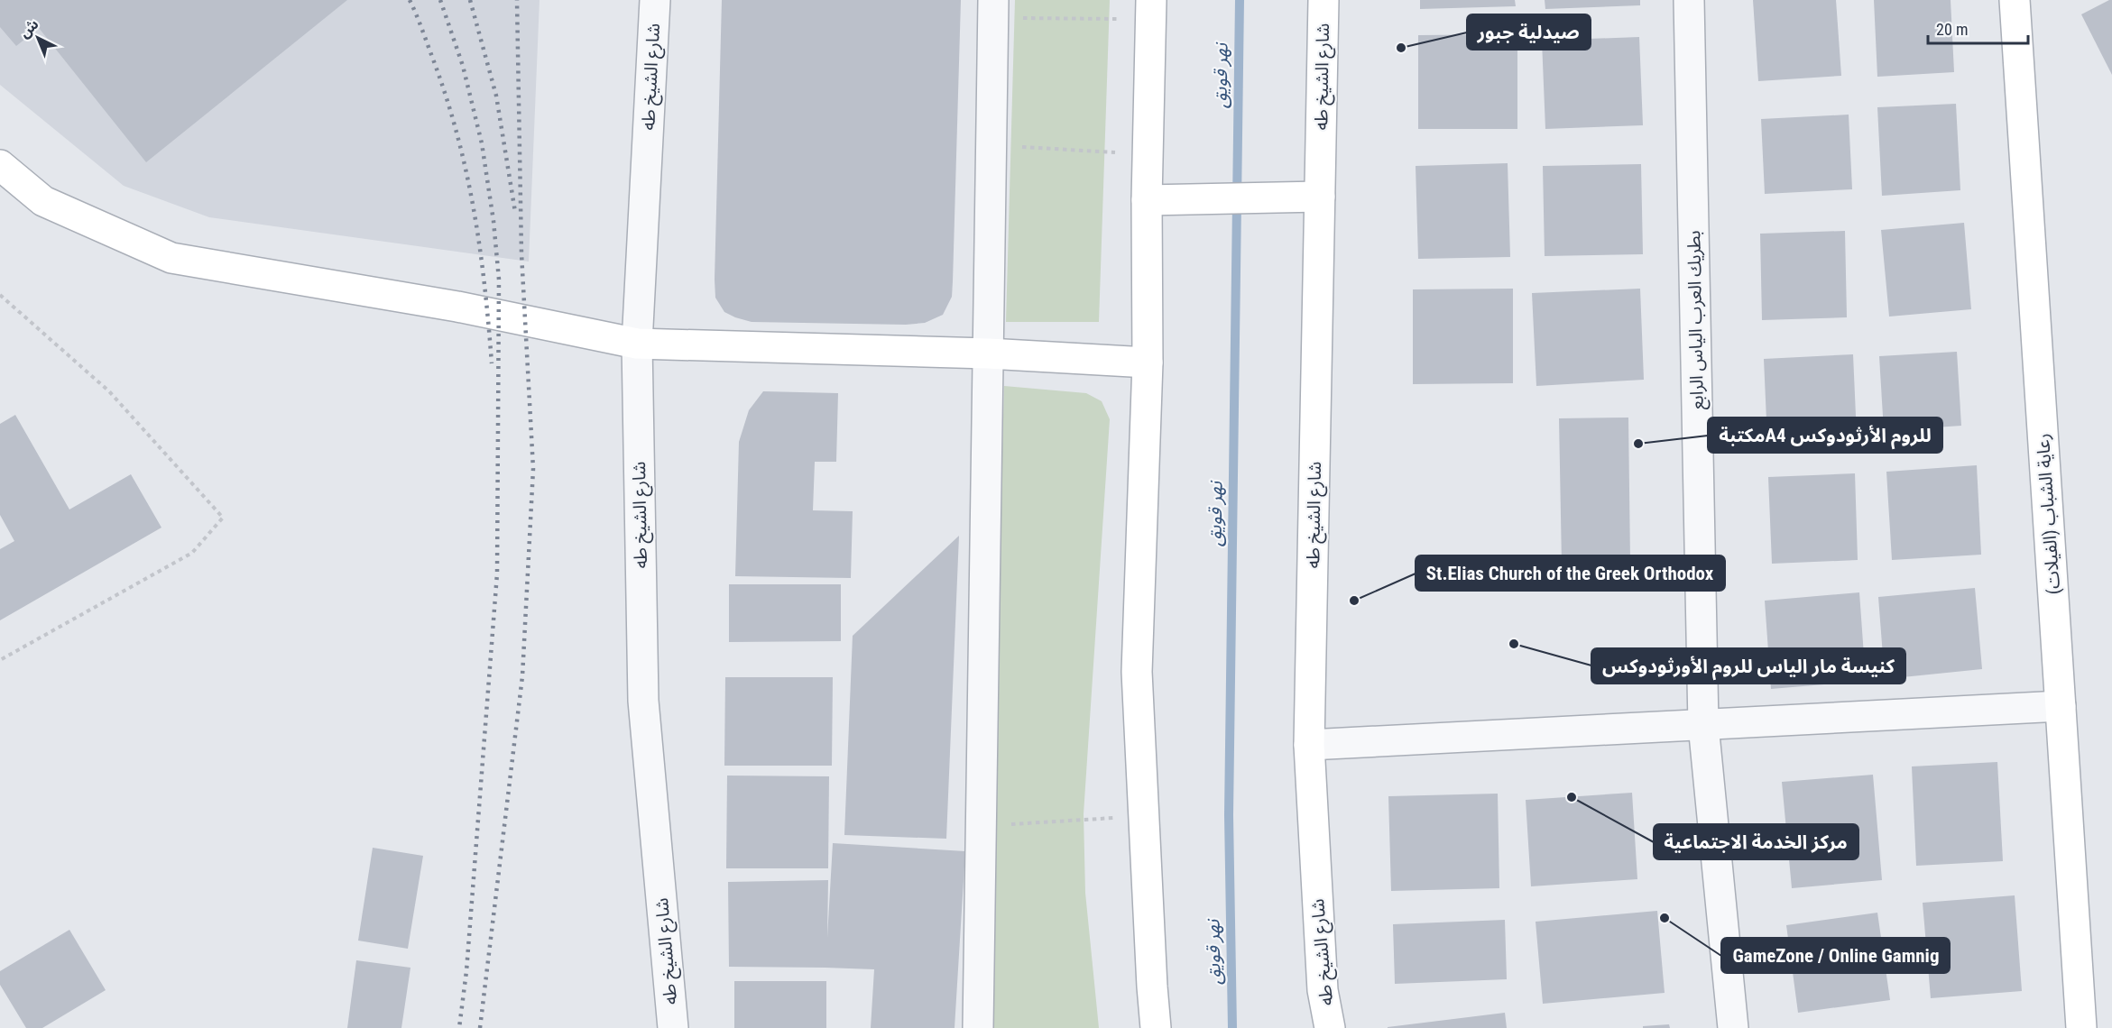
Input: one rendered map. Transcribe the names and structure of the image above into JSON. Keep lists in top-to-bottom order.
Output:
{
  "streets": {
    "main road": ["شارع الشيخ طه", "رعاية الشباب (الفيلات)"],
    "street": ["بطريك العرب الياس الرابع"]
  },
  "water": ["نهر قويق"],
  "places": [
    "صيدلية جبور",
    "مكتبةA4 للروم الأرثودوكس",
    "St.Elias Church of the Greek Orthodox",
    "كنيسة مار الياس للروم الأورثودوكس",
    "مركز الخدمة الاجتماعية",
    "GameZone / Online Gamnig"
  ],
  "scale_bar": "20 m",
  "north": "top left"
}
